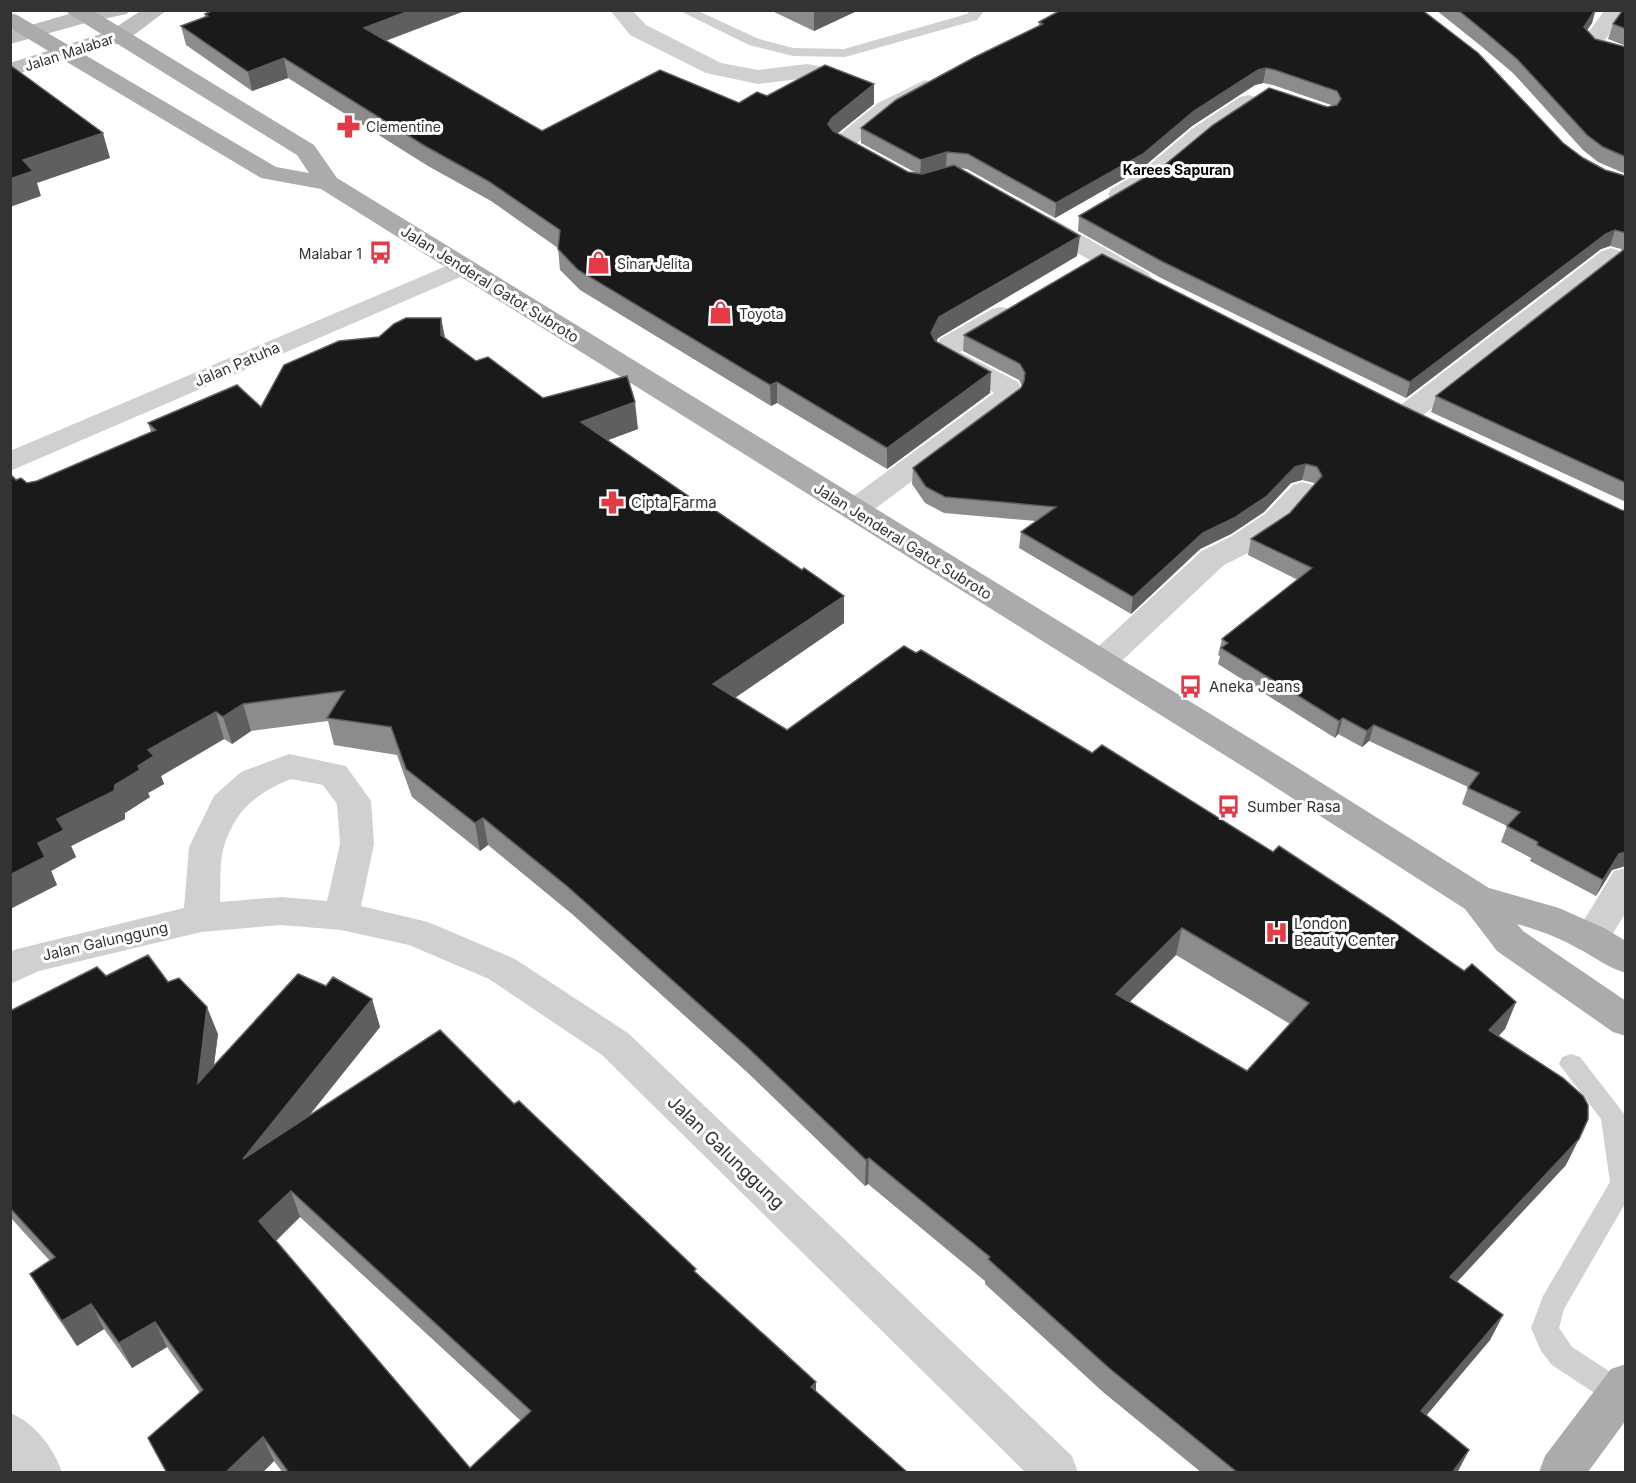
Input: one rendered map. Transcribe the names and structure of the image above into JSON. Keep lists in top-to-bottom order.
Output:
{
  "streets": {
    "main road": ["Jalan Jenderal Gatot Subroto"],
    "street": ["Jalan Malabar", "Jalan Patuha", "Jalan Galunggung"]
  },
  "crossings": [
    ["Jalan Malabar", "Jalan Jenderal Gatot Subroto"],
    ["Jalan Jenderal Gatot Subroto", "Jalan Patuha"]
  ],
  "districts": ["Karees Sapuran"],
  "places": {
    "pharmacy": ["Clementine", "Cipta Farma"],
    "bus stop": ["Malabar 1", "Aneka Jeans", "Sumber Rasa"],
    "shop": ["Sinar Jelita", "Toyota"],
    "hospital": ["London Beauty Center"]
  }
}
